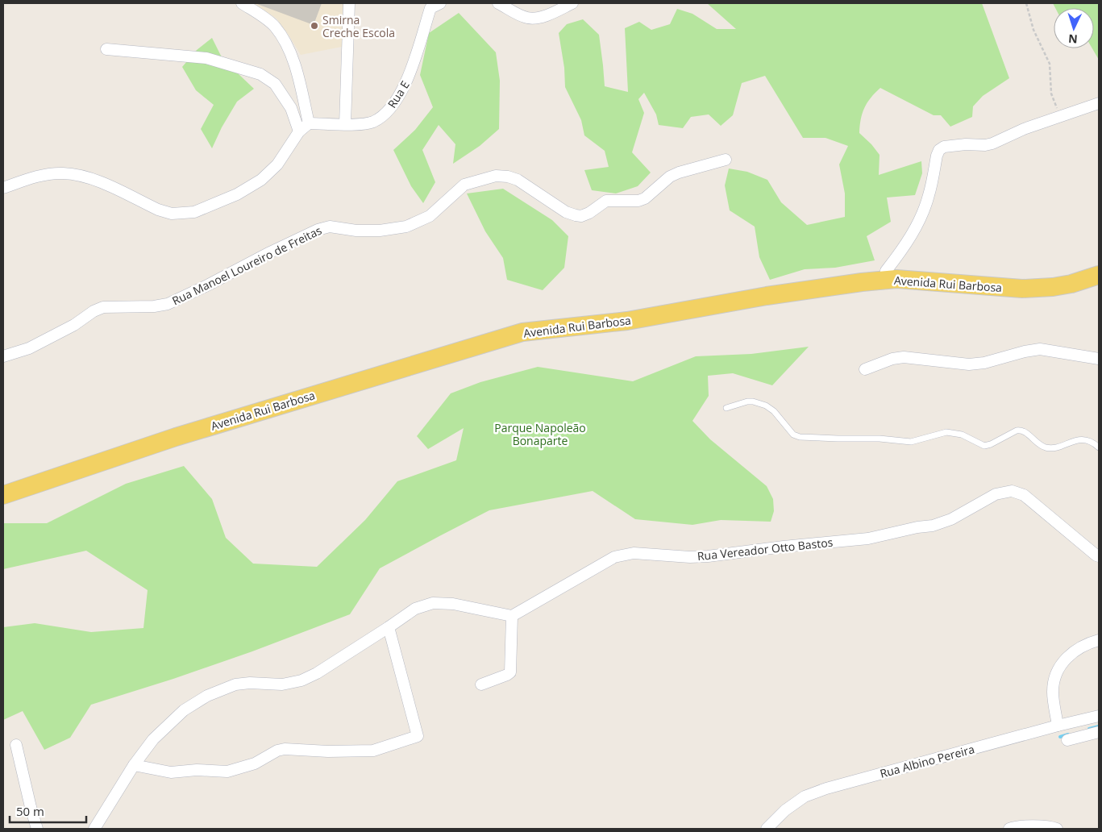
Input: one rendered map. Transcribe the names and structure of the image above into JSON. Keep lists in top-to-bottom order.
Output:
{
  "streets": {
    "main road": ["Avenida Rui Barbosa"],
    "street": [
      "Rua E",
      "Rua Manoel Loureiro de Freitas",
      "Rua Vereador Otto Bastos",
      "Rua Albino Pereira"
    ]
  },
  "parks": ["Parque Napoleão Bonaparte"],
  "places": ["Smirna Creche Escola"],
  "scale_bar": "50 m",
  "north": "bottom"
}
